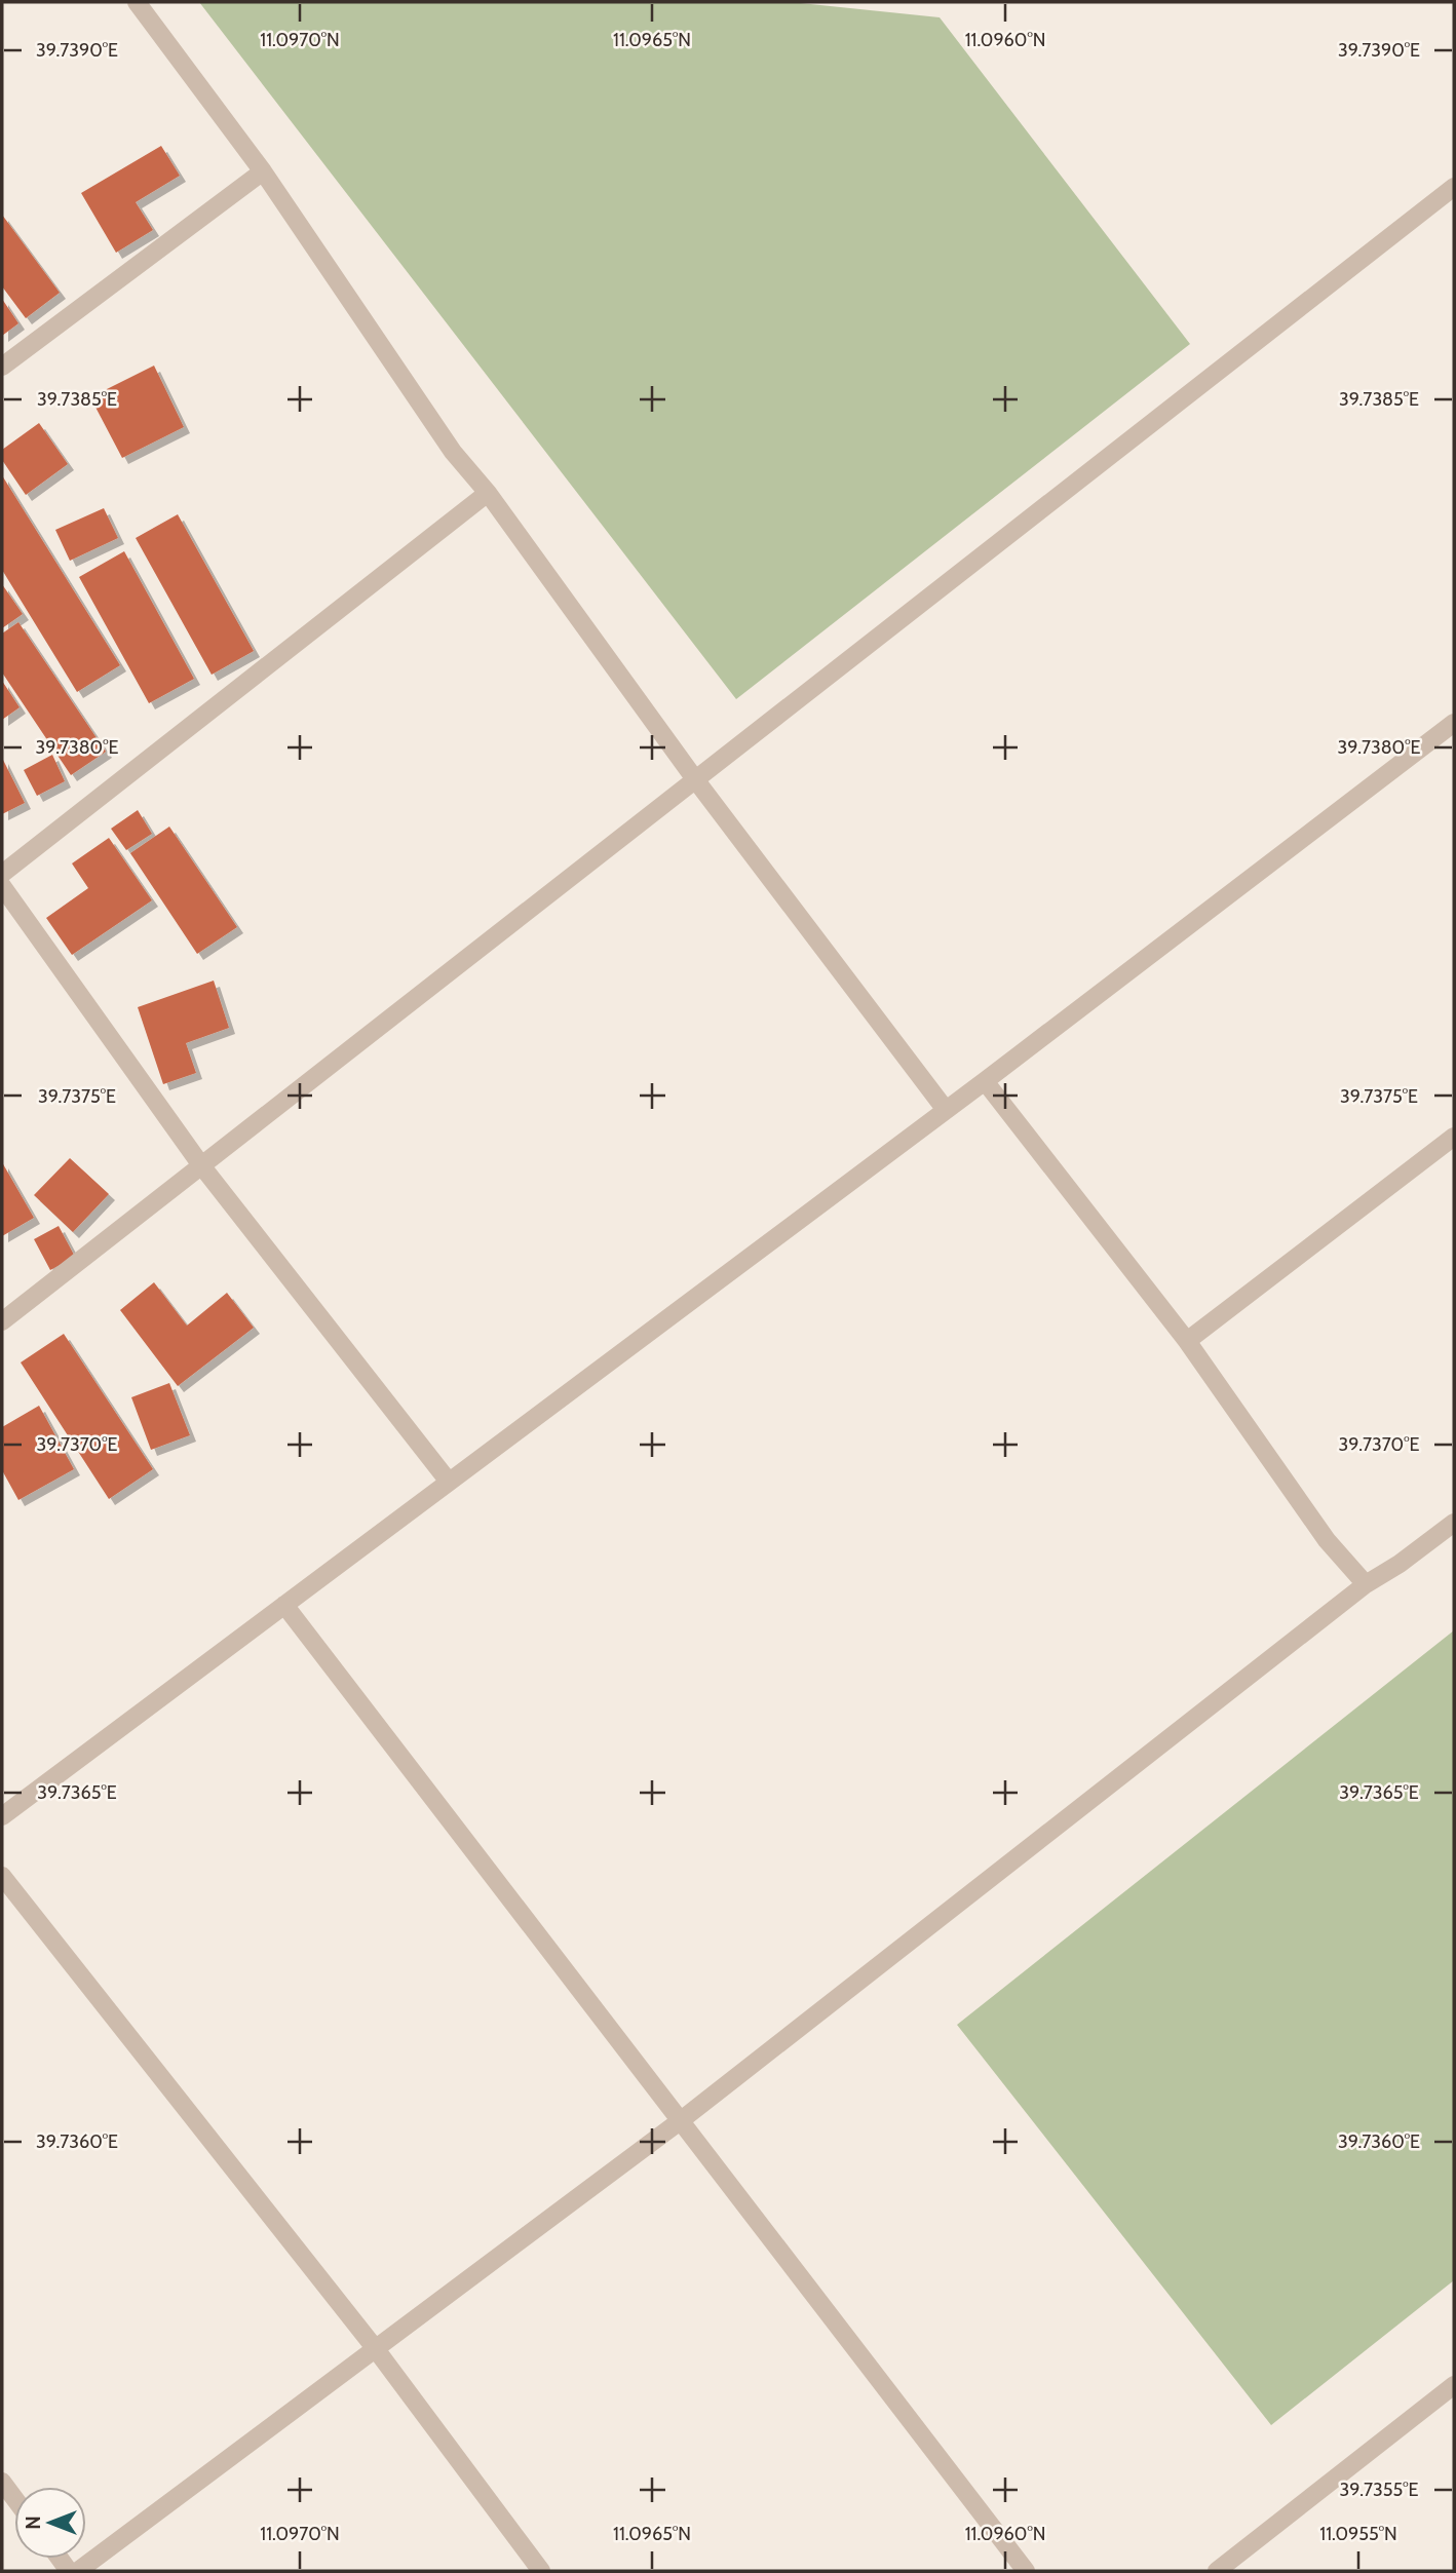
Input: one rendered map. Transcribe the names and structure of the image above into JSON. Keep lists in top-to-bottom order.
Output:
{
  "north": "left",
  "coordinates": [
    "11.0970°N",
    "11.0965°N",
    "11.0960°N",
    "39.7390°E",
    "39.7385°E",
    "39.7380°E",
    "39.7375°E",
    "39.7370°E",
    "39.7365°E",
    "39.7360°E",
    "39.7355°E",
    "11.0955°N"
  ]
}
